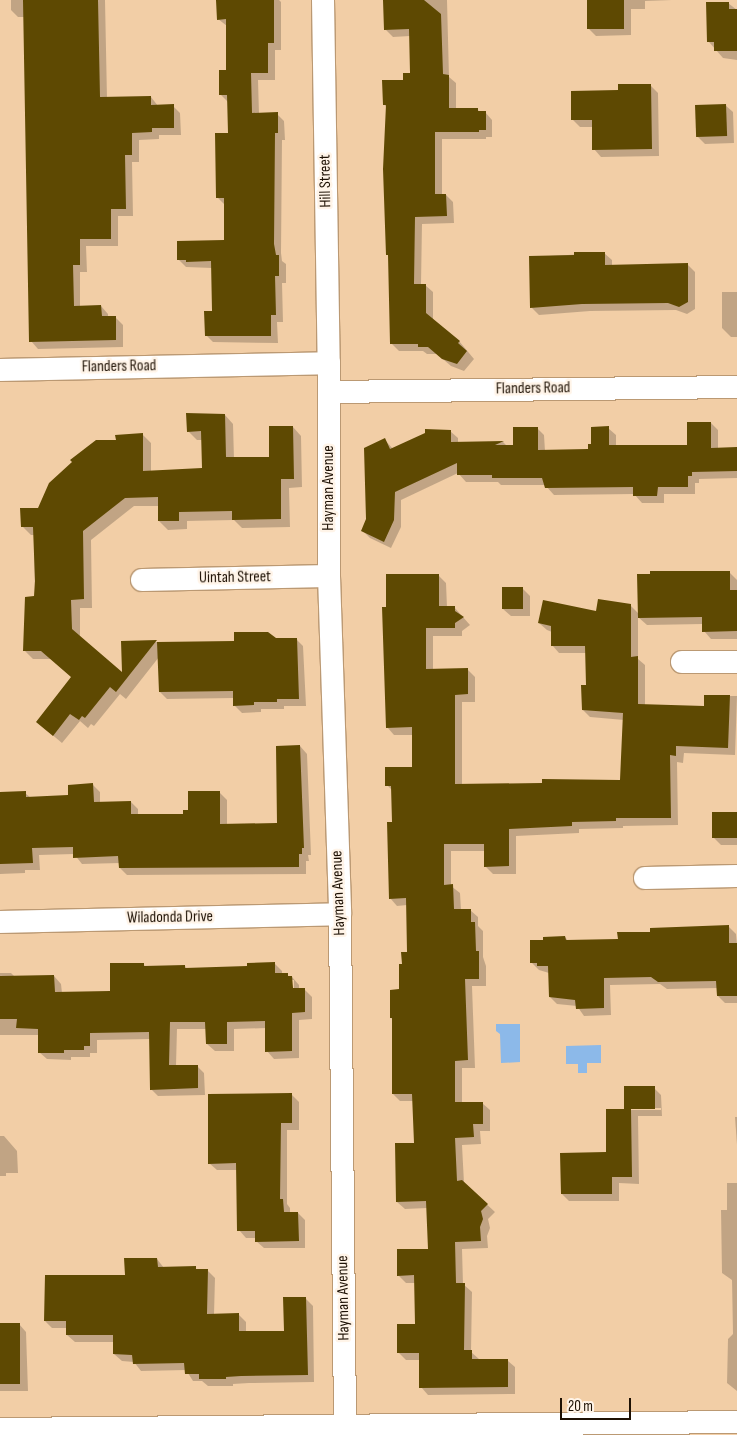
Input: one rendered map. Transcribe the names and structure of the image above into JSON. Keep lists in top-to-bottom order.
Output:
{
  "streets": {
    "street": [
      "Hill Street",
      "Flanders Road",
      "Hayman Avenue",
      "Uintah Street",
      "Wiladonda Drive"
    ]
  },
  "crossings": [
    ["Hill Street", "Flanders Road"],
    ["Hill Street", "Hayman Avenue"],
    ["Flanders Road", "Hayman Avenue"],
    ["Hayman Avenue", "Uintah Street"],
    ["Hayman Avenue", "Wiladonda Drive"]
  ],
  "scale_bar": "20 m"
}
